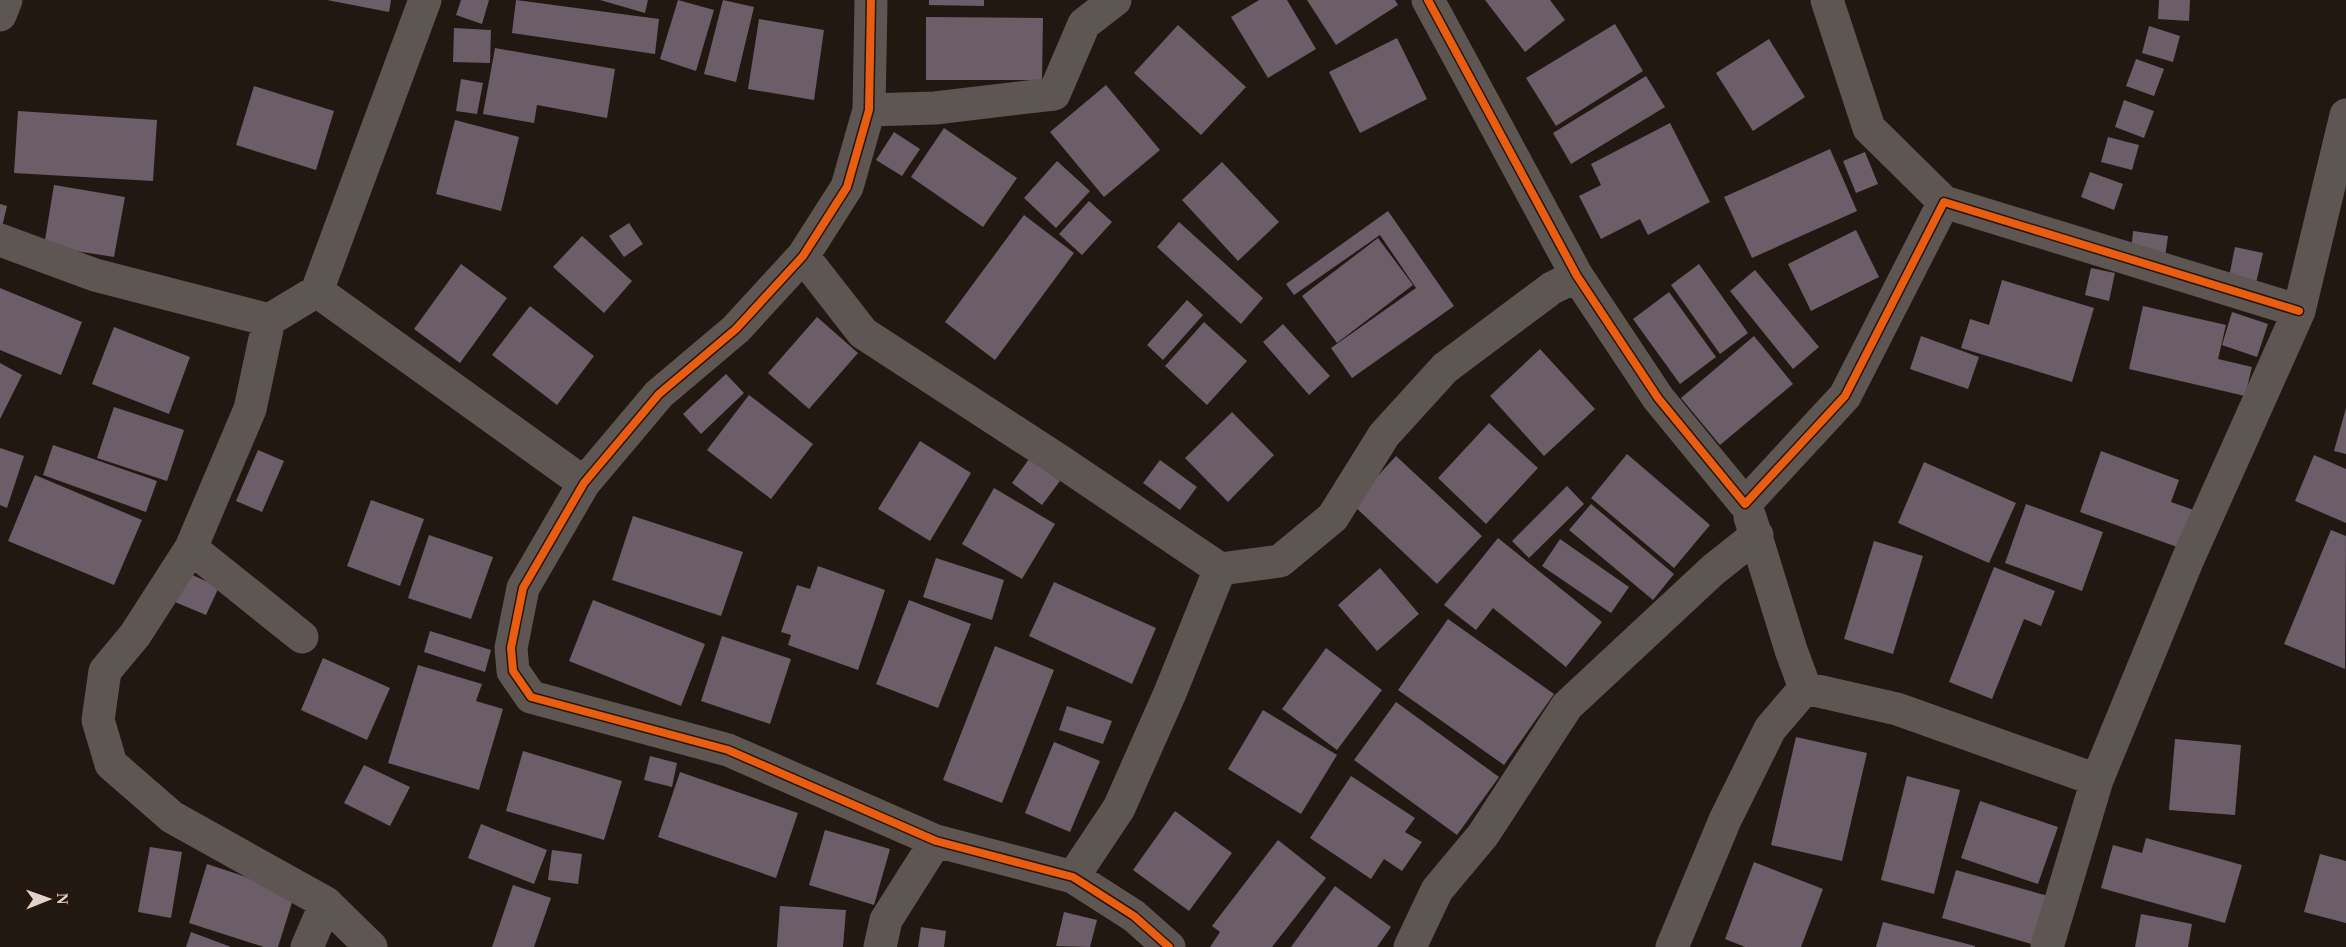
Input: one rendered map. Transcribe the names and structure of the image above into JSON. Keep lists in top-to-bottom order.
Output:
{
  "north": "right"
}
